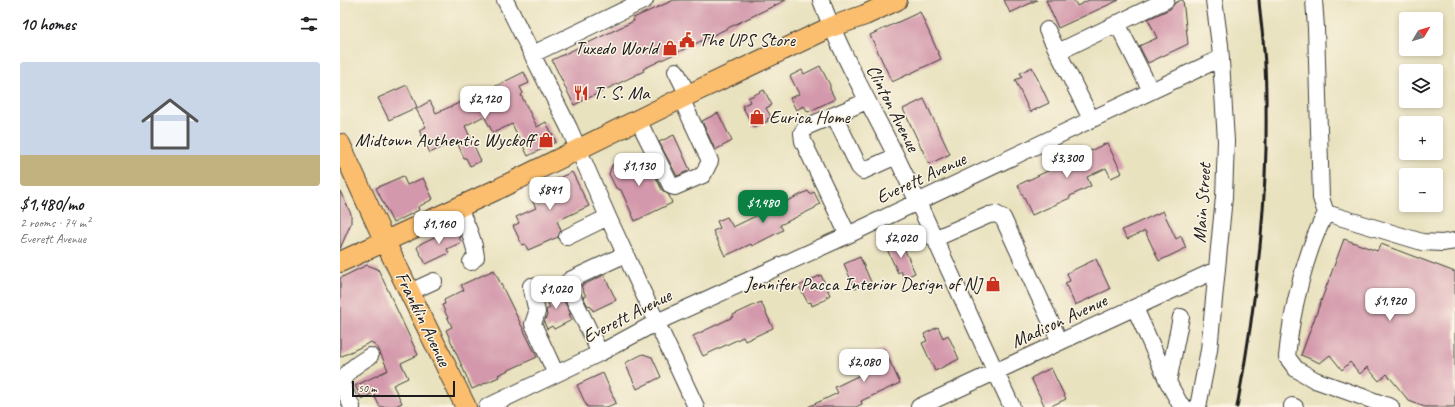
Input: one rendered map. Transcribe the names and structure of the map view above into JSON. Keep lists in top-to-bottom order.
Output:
{
  "streets": {
    "main road": ["Franklin Avenue"],
    "street": [
      "Clinton Avenue",
      "Everett Avenue",
      "Main Street",
      "Madison Avenue"
    ]
  },
  "crossings": [
    ["Clinton Avenue", "Everett Avenue"],
    ["Clinton Avenue", "Madison Avenue"],
    ["Everett Avenue", "Main Street"],
    ["Main Street", "Madison Avenue"]
  ],
  "places": {
    "public building": ["The UPS Store"],
    "shop": [
      "Tuxedo World",
      "Eurica Home",
      "Midtown Authentic Wyckoff",
      "Jennifer Pacca Interior Design of NJ"
    ],
    "restaurant": ["T. S. Ma"]
  },
  "scale_bar": "50 m",
  "north": "top right",
  "page": {
    "heading": "10 homes",
    "map_buttons": ["+", "−"],
    "list": [
      {
        "name": "$1,480/mo",
        "note": "2 rooms · 74 m² · Everett Avenue"
      }
    ],
    "price": [
      "$2,120",
      "$3,300",
      "$1,130",
      "$841",
      "$1,480",
      "$1,160",
      "$2,020",
      "$1,020",
      "$1,920",
      "$2,080"
    ],
    "scale": "50 m"
  }
}
